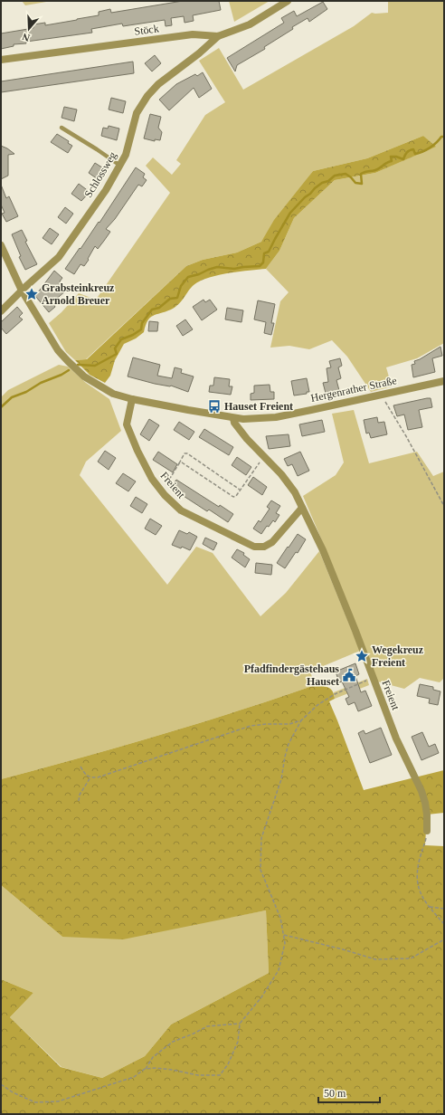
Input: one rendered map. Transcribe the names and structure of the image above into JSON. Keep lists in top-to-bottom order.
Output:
{
  "streets": {
    "street": [
      "Stöck",
      "Schlossweg",
      "Hergenrather Straße",
      "Freient"
    ]
  },
  "crossings": [
    ["Stöck", "Schlossweg"],
    ["Schlossweg", "Hergenrather Straße"],
    ["Hergenrather Straße", "Freient"]
  ],
  "places": {
    "place": ["Grabsteinkreuz Arnold Breuer", "Wegekreuz Freient"],
    "bus stop": ["Hauset Freient"],
    "public building": ["Pfadfindergästehaus Hauset"]
  },
  "scale_bar": "50 m",
  "north": "bottom"
}
